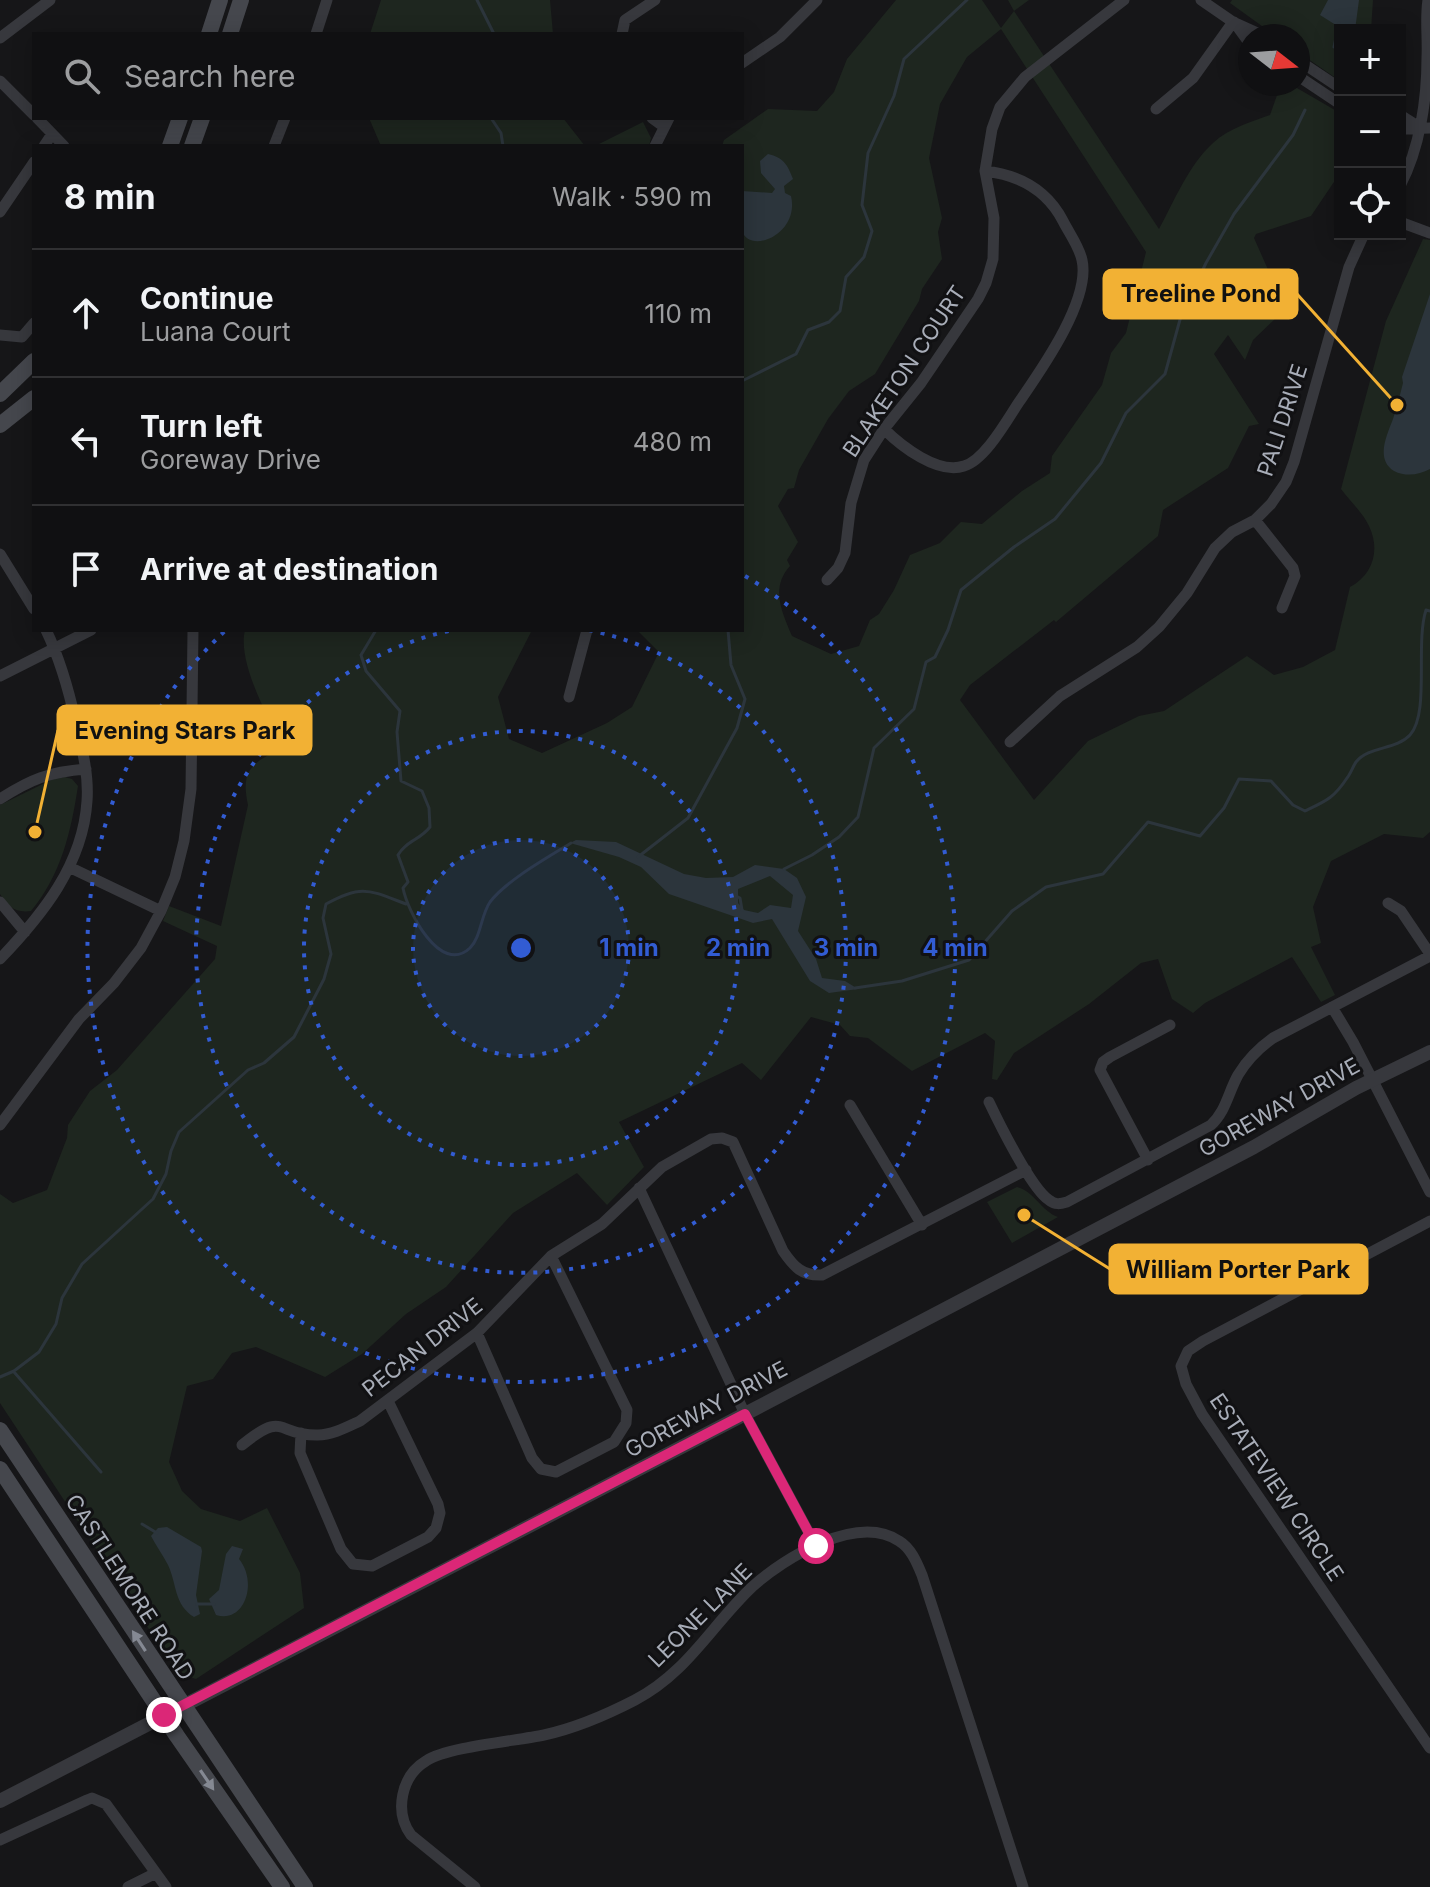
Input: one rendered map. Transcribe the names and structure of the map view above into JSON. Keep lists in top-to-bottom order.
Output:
{
  "streets": {
    "main road": ["CASTLEMORE ROAD"],
    "street": [
      "BLAKETON COURT",
      "PALI DRIVE",
      "GOREWAY DRIVE",
      "PECAN DRIVE",
      "ESTATEVIEW CIRCLE",
      "LEONE LANE"
    ]
  },
  "crossings": [
    ["GOREWAY DRIVE", "CASTLEMORE ROAD"]
  ],
  "places": ["Treeline Pond", "Evening Stars Park", "William Porter Park"],
  "north": "right",
  "page": {
    "map_buttons": ["+", "−"],
    "search": "Search here",
    "heading": ["8 min", "Walk · 590 m"],
    "list": [
      ["Continue", "Luana Court", "110 m"],
      ["Turn left", "Goreway Drive", "480 m"],
      "Arrive at destination"
    ]
  },
  "rings": [
    "1 min",
    "2 min",
    "3 min",
    "4 min"
  ]
}
